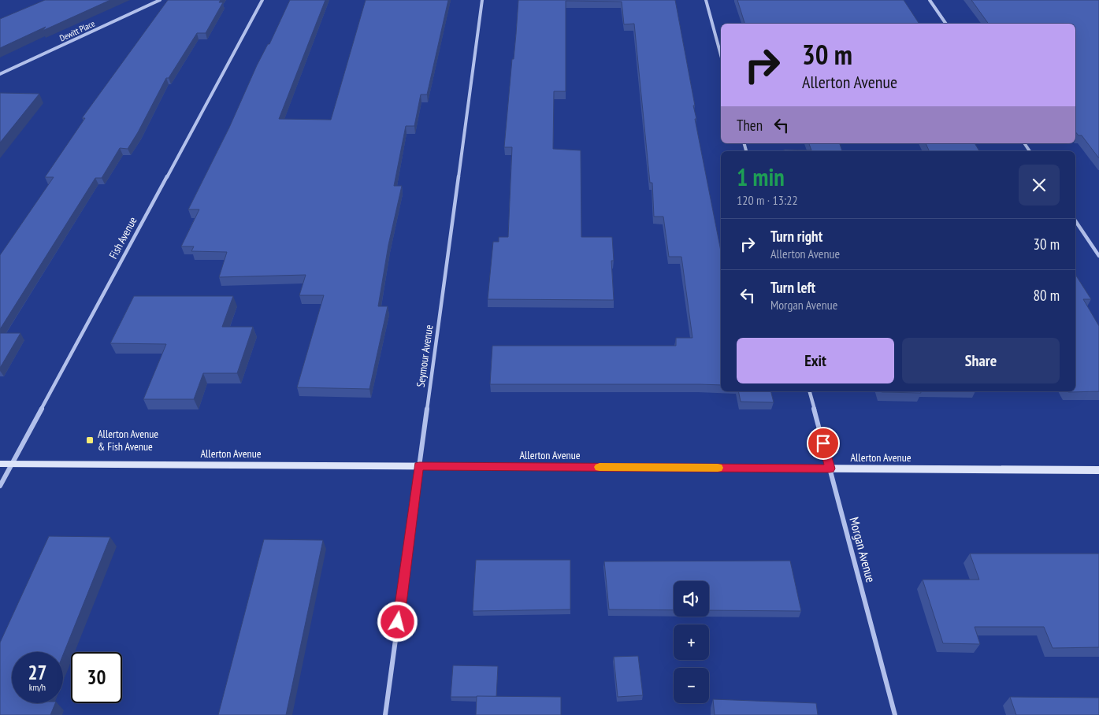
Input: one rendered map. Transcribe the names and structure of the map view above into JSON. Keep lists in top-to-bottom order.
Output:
{
  "streets": {
    "main road": ["Allerton Avenue"],
    "street": [
      "Dewitt Place",
      "Fish Avenue",
      "Seymour Avenue",
      "Morgan Avenue"
    ]
  },
  "crossings": [
    ["Fish Avenue", "Allerton Avenue"],
    ["Seymour Avenue", "Allerton Avenue"],
    ["Allerton Avenue", "Morgan Avenue"]
  ],
  "places": {
    "transit": ["Allerton Avenue & Fish Avenue"]
  },
  "page": {
    "turn": ["30 m", "Allerton Avenue"],
    "then": "Then",
    "heading": ["1 min", "120 m · 13:22"],
    "list": [
      {
        "name": "Turn right",
        "note": "Allerton Avenue",
        "value": "30 m"
      },
      {
        "name": "Turn left",
        "note": "Morgan Avenue",
        "value": "80 m"
      }
    ],
    "buttons": ["Exit", "Share"],
    "map_buttons": ["+", "−"],
    "speed": "27 km/h",
    "limit": "30"
  }
}
